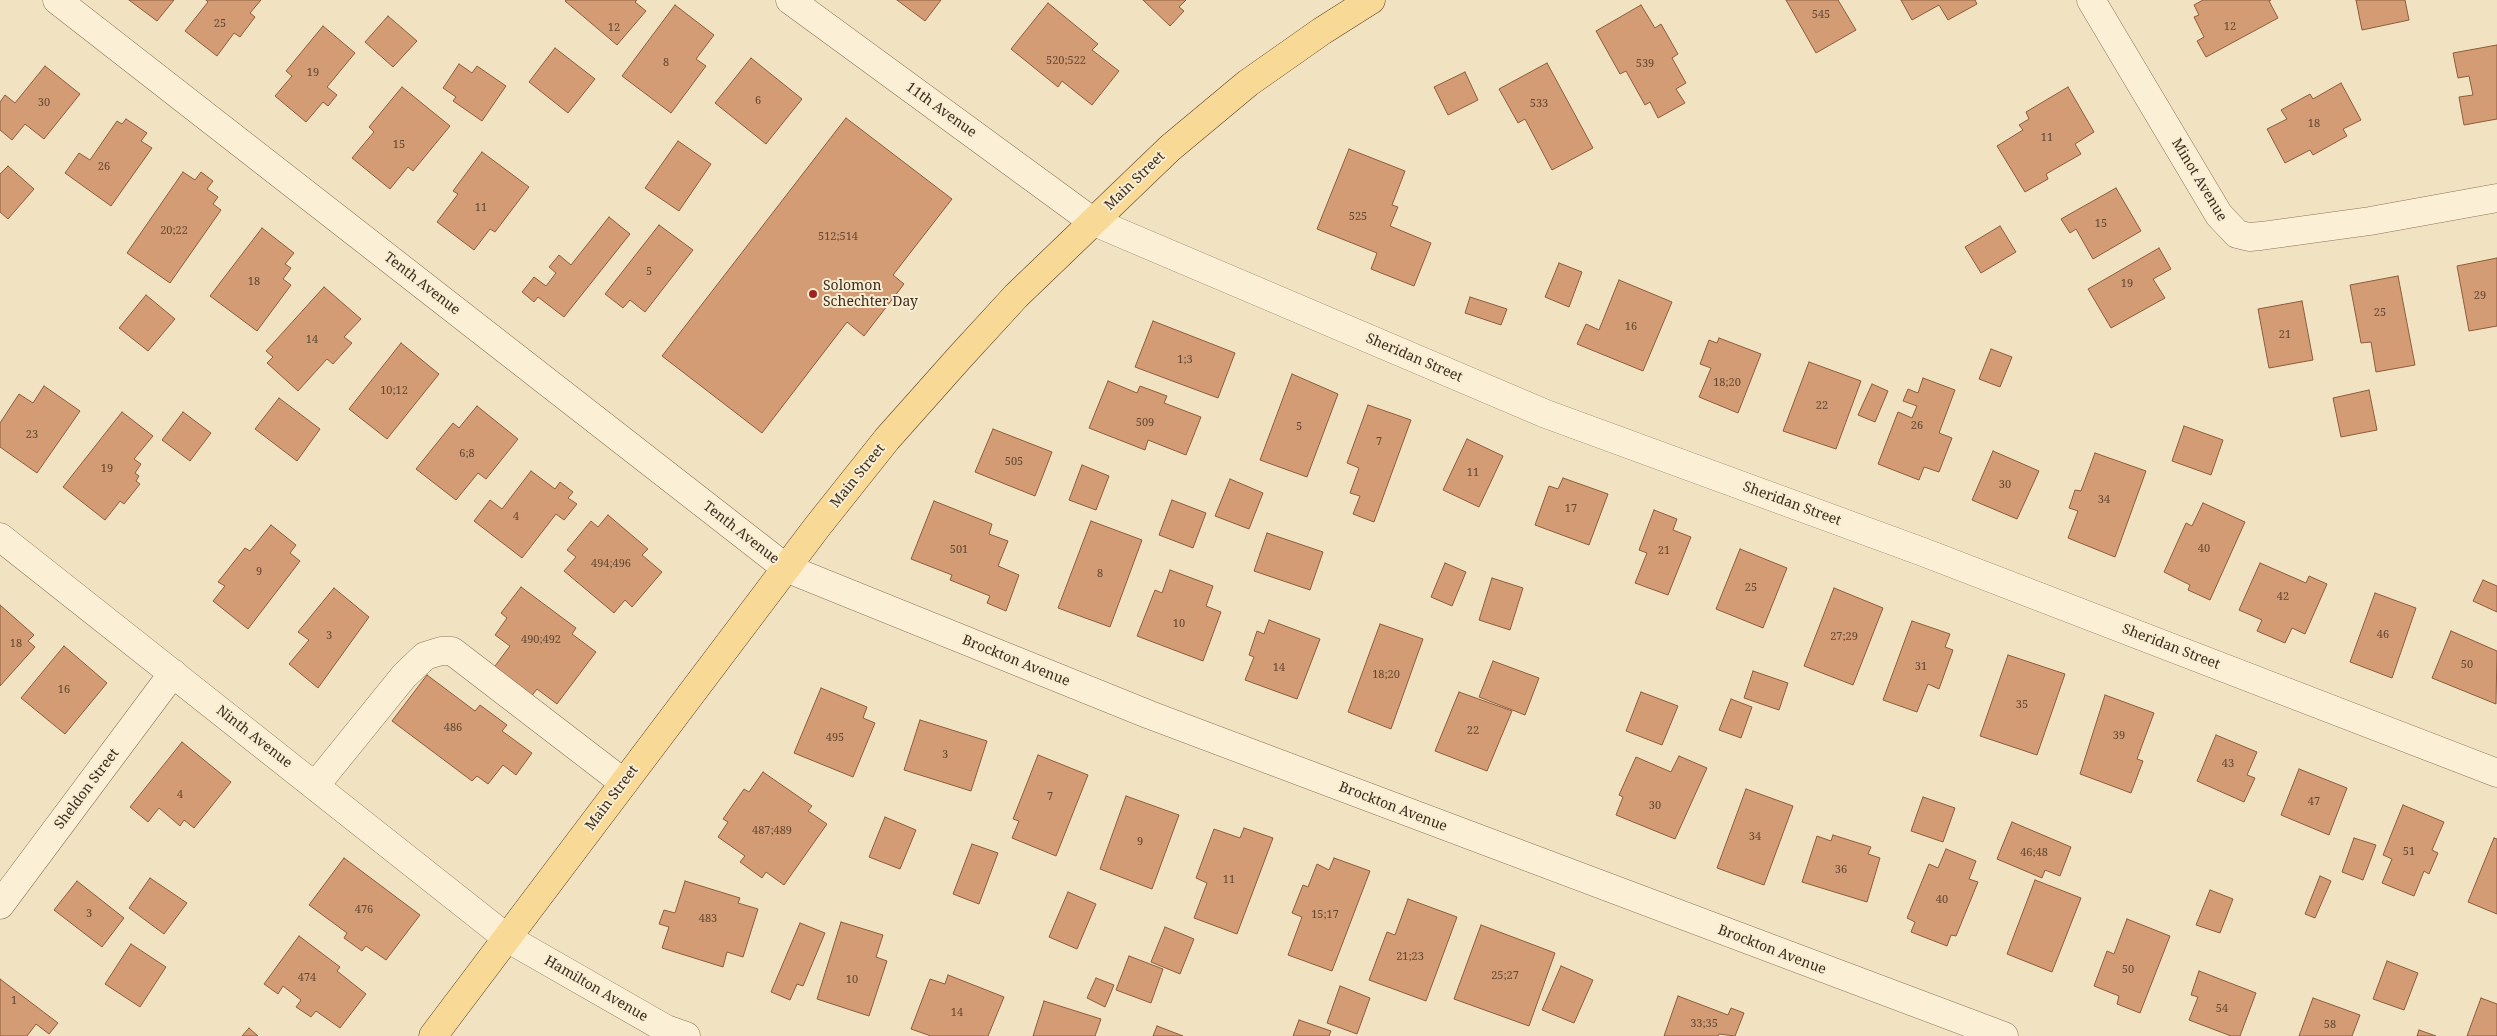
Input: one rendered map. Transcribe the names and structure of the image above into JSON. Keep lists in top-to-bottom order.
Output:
{
  "streets": {
    "main road": ["Main Street"],
    "street": [
      "11th Avenue",
      "Minot Avenue",
      "Tenth Avenue",
      "Sheridan Street",
      "Brockton Avenue",
      "Ninth Avenue",
      "Sheldon Street",
      "Hamilton Avenue"
    ]
  },
  "crossings": [
    ["11th Avenue", "Main Street"],
    ["11th Avenue", "Sheridan Street"],
    ["Main Street", "Tenth Avenue"],
    ["Main Street", "Sheridan Street"],
    ["Main Street", "Brockton Avenue"],
    ["Main Street", "Ninth Avenue"],
    ["Main Street", "Hamilton Avenue"],
    ["Tenth Avenue", "Brockton Avenue"],
    ["Ninth Avenue", "Sheldon Street"],
    ["Ninth Avenue", "Hamilton Avenue"]
  ],
  "places": ["Solomon Schechter Day"],
  "house_numbers": [
    "545",
    "25",
    "12",
    "12",
    "520;522",
    "8",
    "539",
    "19",
    "6",
    "30",
    "533",
    "18",
    "11",
    "15",
    "26",
    "11",
    "525",
    "15",
    "20;22",
    "512;514",
    "5",
    "18",
    "19",
    "29",
    "25",
    "16",
    "21",
    "14",
    "1;3",
    "18;20",
    "10;12",
    "22",
    "509",
    "26",
    "5",
    "23",
    "7",
    "6;8",
    "505",
    "19",
    "11",
    "30",
    "34",
    "17",
    "4",
    "40",
    "501",
    "21",
    "494;496",
    "9",
    "8",
    "25",
    "42",
    "10",
    "46",
    "3",
    "27;29",
    "490;492",
    "18",
    "50",
    "31",
    "14",
    "18;20",
    "16",
    "35",
    "486",
    "22",
    "39",
    "495",
    "3",
    "43",
    "4",
    "7",
    "47",
    "30",
    "487;489",
    "34",
    "9",
    "51",
    "46;48",
    "36",
    "11",
    "40",
    "476",
    "3",
    "15;17",
    "483",
    "21;23",
    "50",
    "25;27",
    "474",
    "10",
    "1",
    "54",
    "14",
    "33;35",
    "58"
  ]
}
